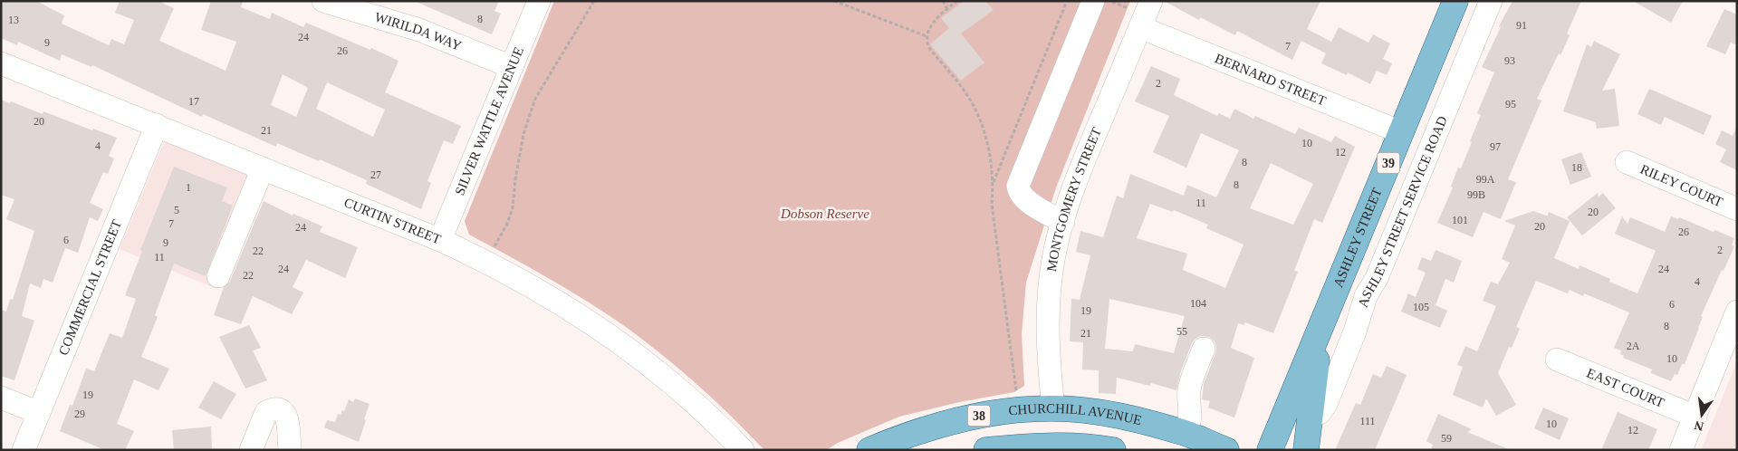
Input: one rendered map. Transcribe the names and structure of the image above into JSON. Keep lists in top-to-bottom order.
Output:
{
  "streets": {
    "main road": [
      "39",
      "ASHLEY STREET",
      "38",
      "CHURCHILL AVENUE"
    ],
    "street": [
      "WIRILDA WAY",
      "BERNARD STREET",
      "SILVER WATTLE AVENUE",
      "RILEY COURT",
      "MONTGOMERY STREET",
      "ASHLEY STREET SERVICE ROAD",
      "CURTIN STREET",
      "COMMERCIAL STREET",
      "EAST COURT"
    ]
  },
  "crossings": [
    ["WIRILDA WAY", "SILVER WATTLE AVENUE"],
    ["BERNARD STREET", "MONTGOMERY STREET"],
    ["BERNARD STREET", "ASHLEY STREET"],
    ["SILVER WATTLE AVENUE", "CURTIN STREET"],
    ["MONTGOMERY STREET", "CHURCHILL AVENUE"],
    ["CURTIN STREET", "COMMERCIAL STREET"]
  ],
  "parks": ["Dobson Reserve"],
  "house_numbers": [
    "8",
    "13",
    "91",
    "24",
    "9",
    "7",
    "26",
    "93",
    "2",
    "17",
    "95",
    "20",
    "21",
    "10",
    "4",
    "97",
    "12",
    "8",
    "18",
    "27",
    "99A",
    "8",
    "1",
    "99B",
    "11",
    "5",
    "20",
    "101",
    "7",
    "20",
    "24",
    "26",
    "6",
    "9",
    "2",
    "22",
    "11",
    "24",
    "24",
    "22",
    "4",
    "104",
    "6",
    "105",
    "19",
    "8",
    "55",
    "21",
    "2A",
    "10",
    "19",
    "29",
    "111",
    "10",
    "12",
    "59"
  ],
  "north": "bottom"
}
